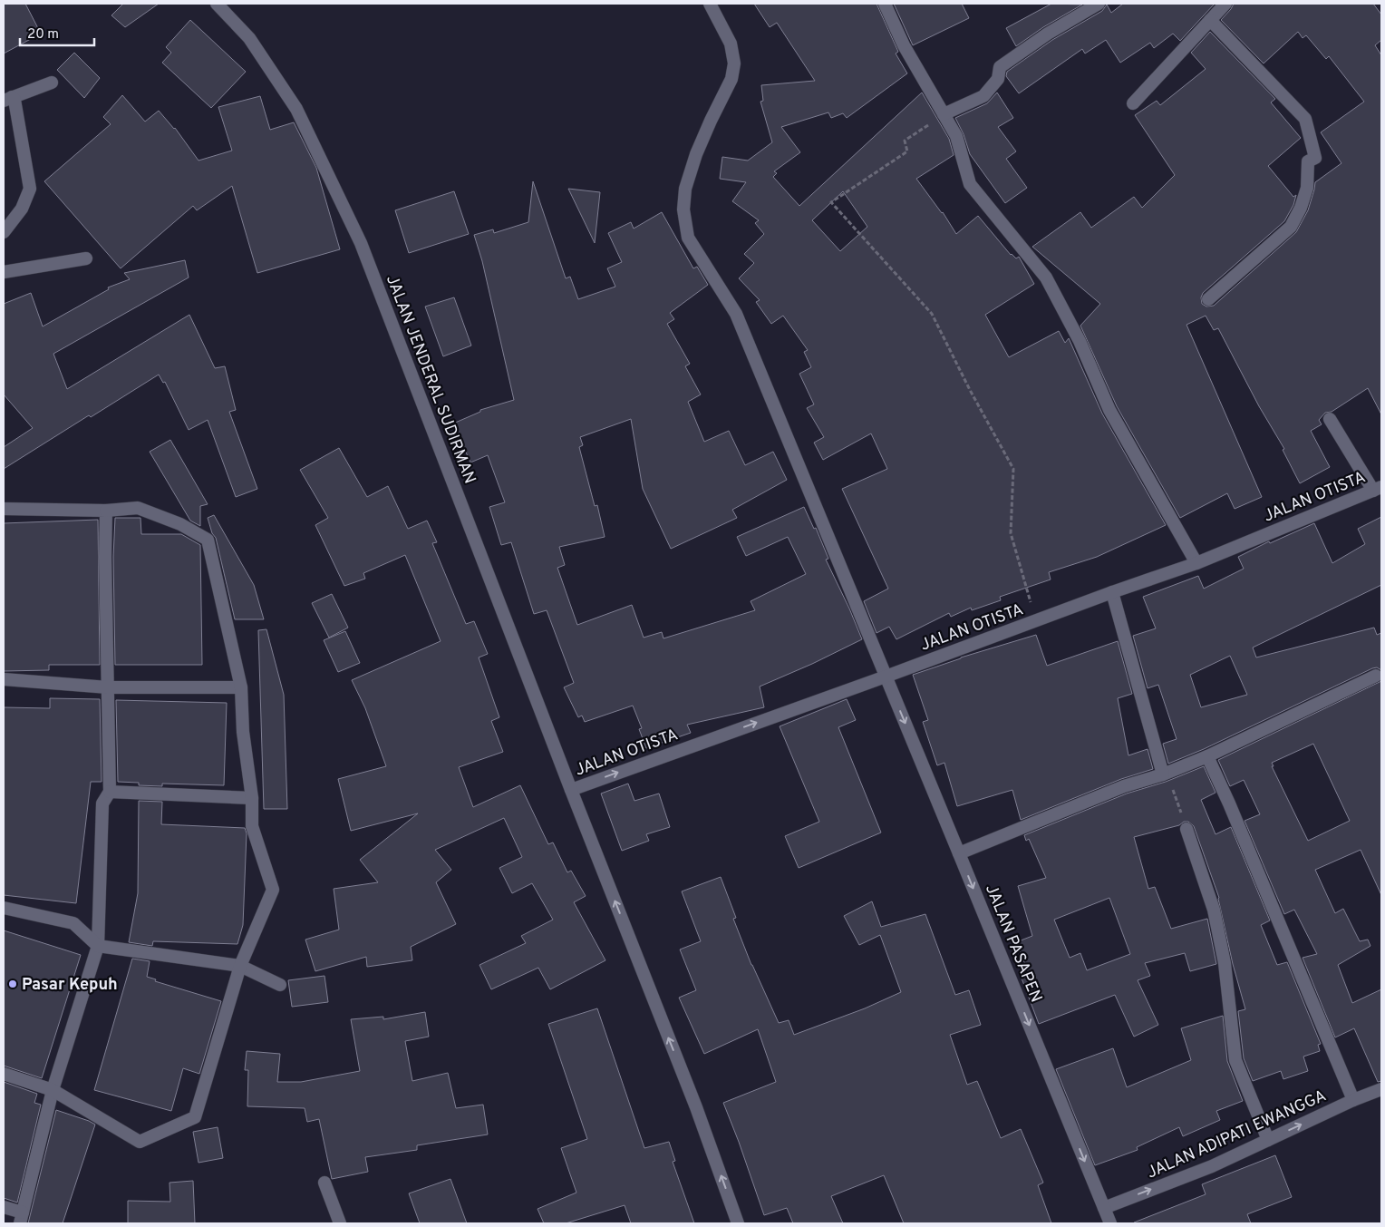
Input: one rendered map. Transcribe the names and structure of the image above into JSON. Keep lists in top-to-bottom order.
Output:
{
  "streets": {
    "street": [
      "JALAN JENDERAL SUDIRMAN",
      "JALAN OTISTA",
      "JALAN PASAPEN",
      "JALAN ADIPATI EWANGGA"
    ]
  },
  "crossings": [
    ["JALAN JENDERAL SUDIRMAN", "JALAN OTISTA"],
    ["JALAN OTISTA", "JALAN PASAPEN"],
    ["JALAN PASAPEN", "JALAN ADIPATI EWANGGA"]
  ],
  "one_way": ["JALAN OTISTA", "JALAN PASAPEN", "JALAN ADIPATI EWANGGA"],
  "places": ["Pasar Kepuh"],
  "scale_bar": "20 m"
}
